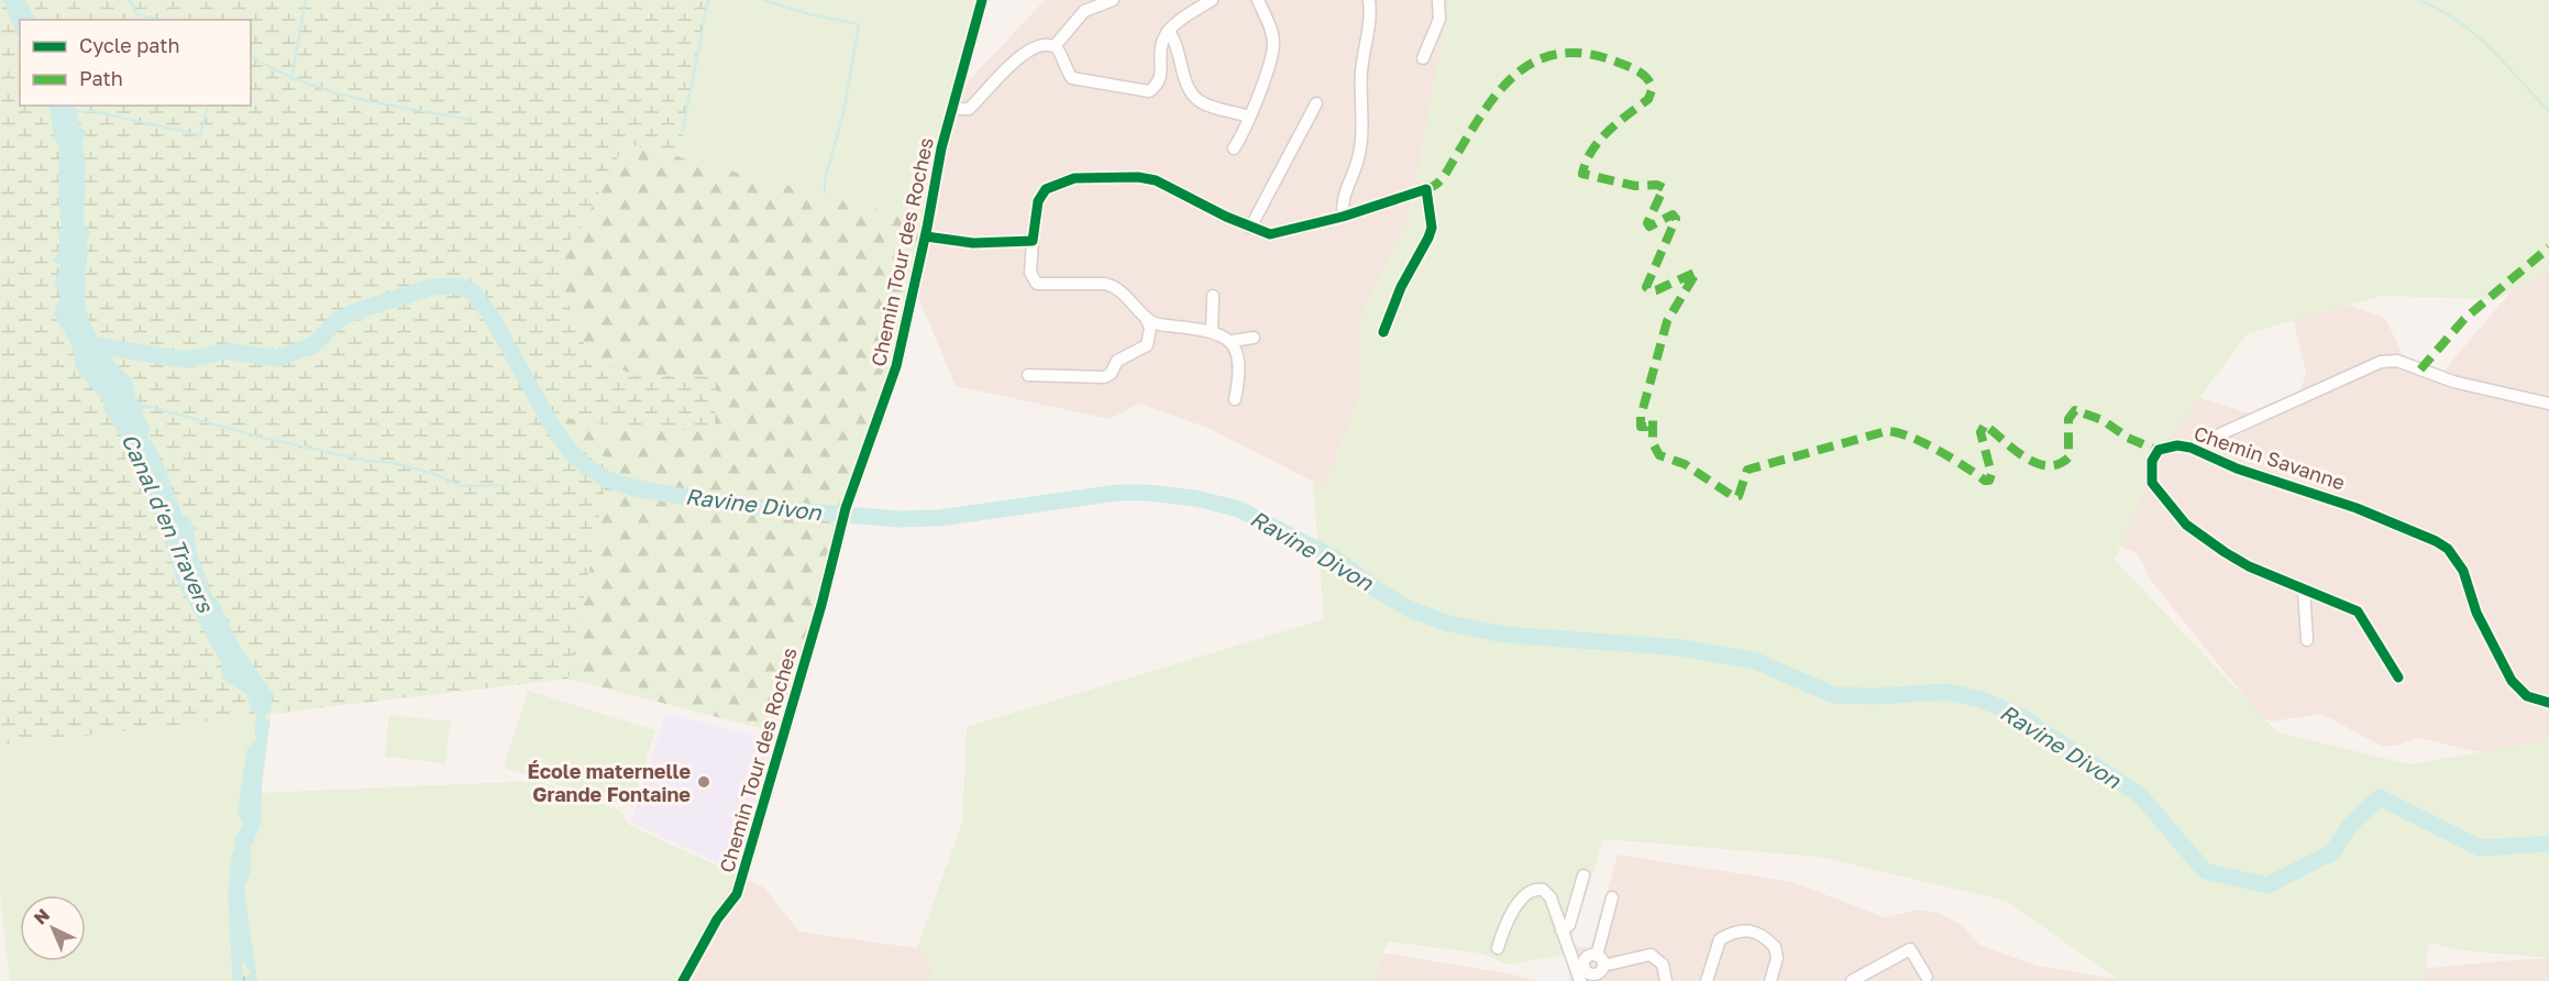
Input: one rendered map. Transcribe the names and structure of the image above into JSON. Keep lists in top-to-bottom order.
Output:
{
  "streets": {
    "street": ["Chemin Tour des Roches", "Chemin Savanne"]
  },
  "water": ["Ravine Divon", "Canal d'en Travers"],
  "places": ["École maternelle Grande Fontaine"],
  "legend": ["Cycle path", "Path"],
  "north": "top left"
}
